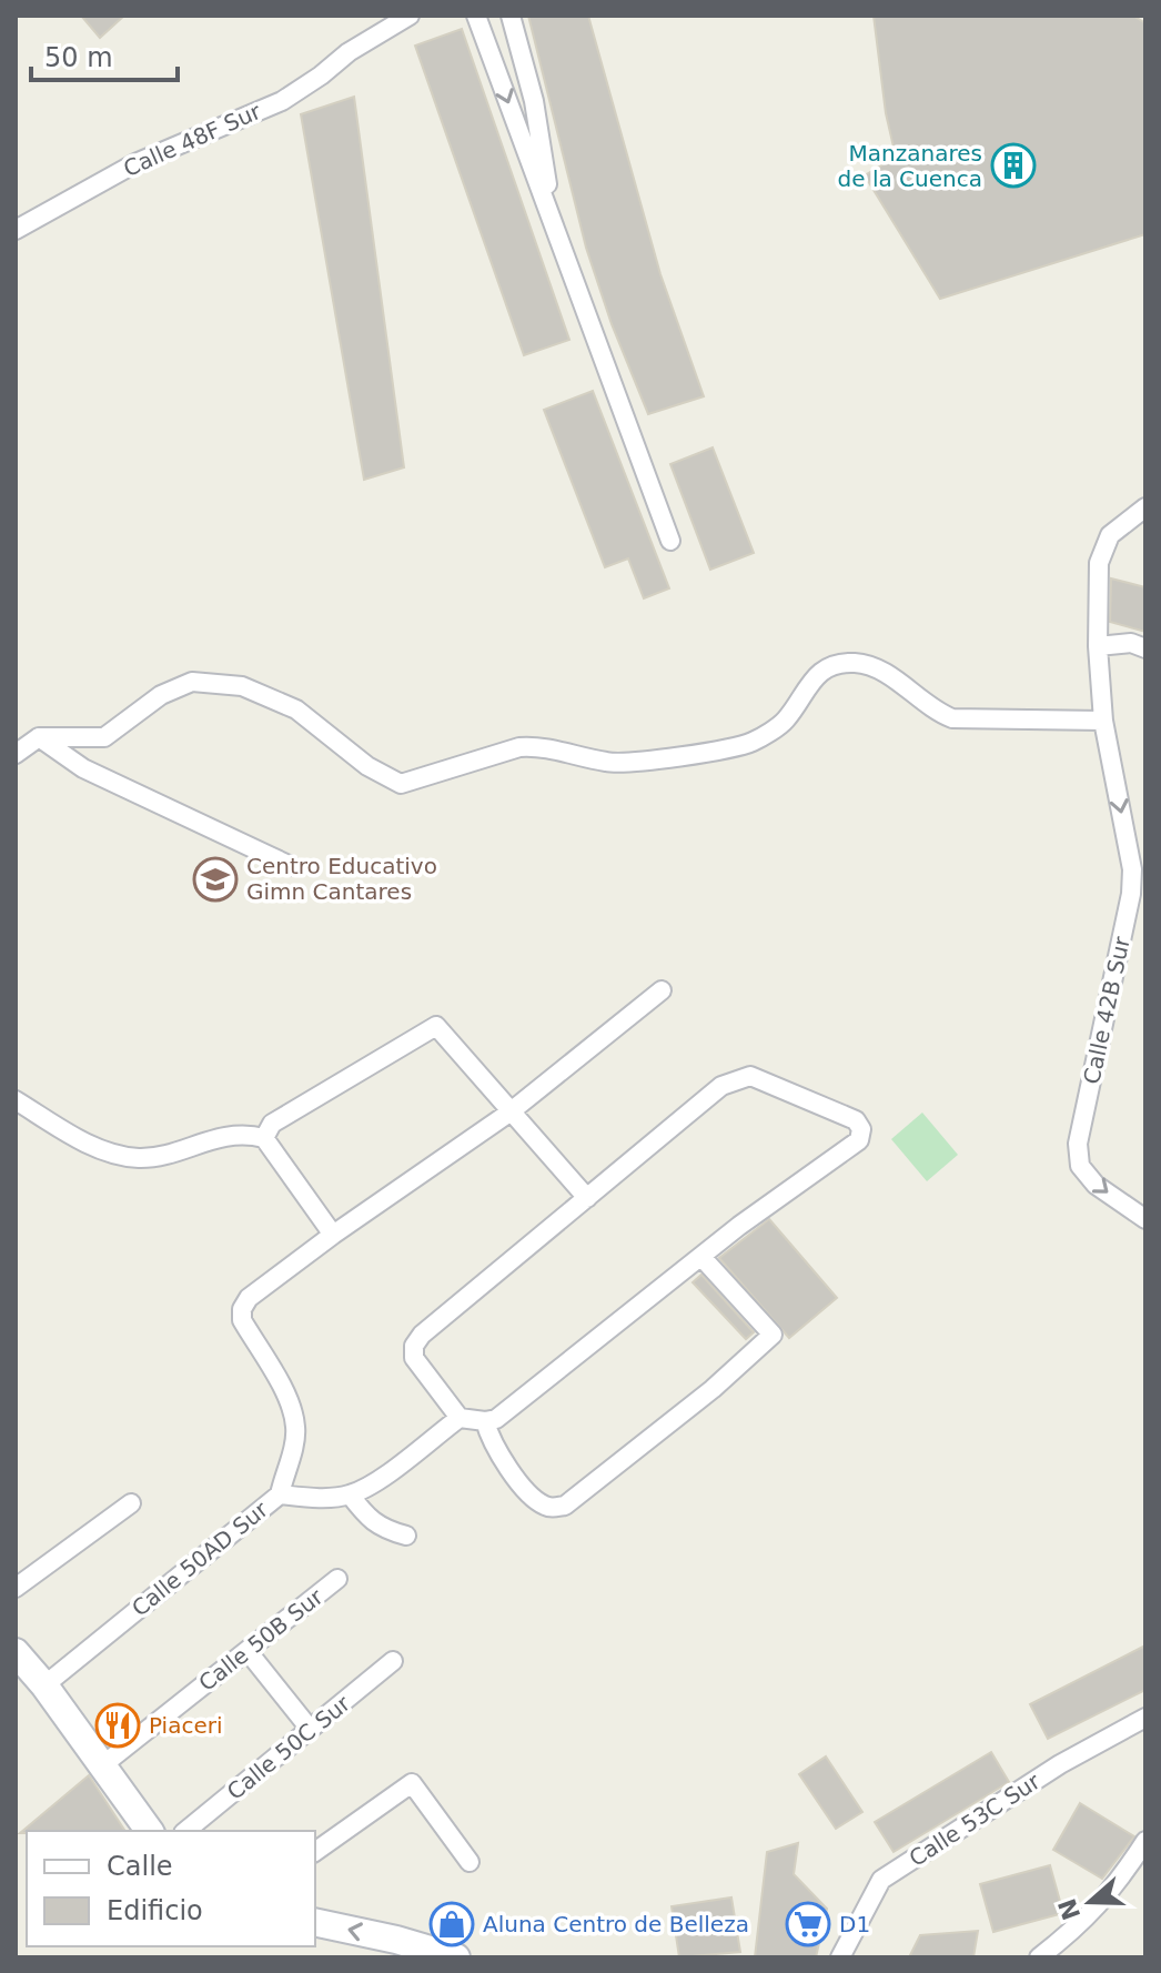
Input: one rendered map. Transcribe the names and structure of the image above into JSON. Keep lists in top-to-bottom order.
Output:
{
  "streets": {
    "street": [
      "Calle 48F Sur",
      "Calle 42B Sur",
      "Calle 50AD Sur",
      "Calle 50B Sur",
      "Calle 50C Sur",
      "Calle 53C Sur"
    ]
  },
  "one_way": ["Calle 42B Sur"],
  "places": {
    "building": ["Manzanares de la Cuenca"],
    "school or university": ["Centro Educativo Gimn Cantares"],
    "restaurant": ["Piaceri"],
    "shop": ["Aluna Centro de Belleza"],
    "supermarket": ["D1"]
  },
  "legend": ["Calle", "Edificio"],
  "scale_bar": "50 m",
  "north": "left"
}
